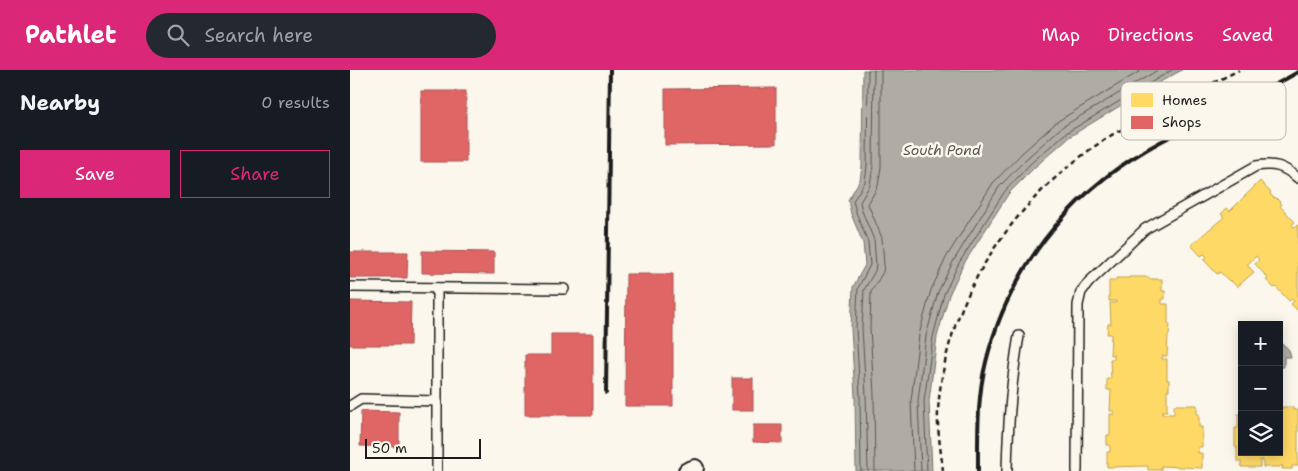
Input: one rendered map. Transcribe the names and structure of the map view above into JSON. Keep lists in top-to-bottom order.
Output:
{
  "water": ["South Pond"],
  "legend": ["Homes", "Shops"],
  "scale_bar": "50 m",
  "page": {
    "header": "Pathlet",
    "search": "Search here",
    "nav": ["Map", "Directions", "Saved"],
    "heading": ["Nearby", "0 results"],
    "buttons": ["Save", "Share"],
    "map_buttons": ["+", "−"],
    "scale": "50 m"
  }
}
